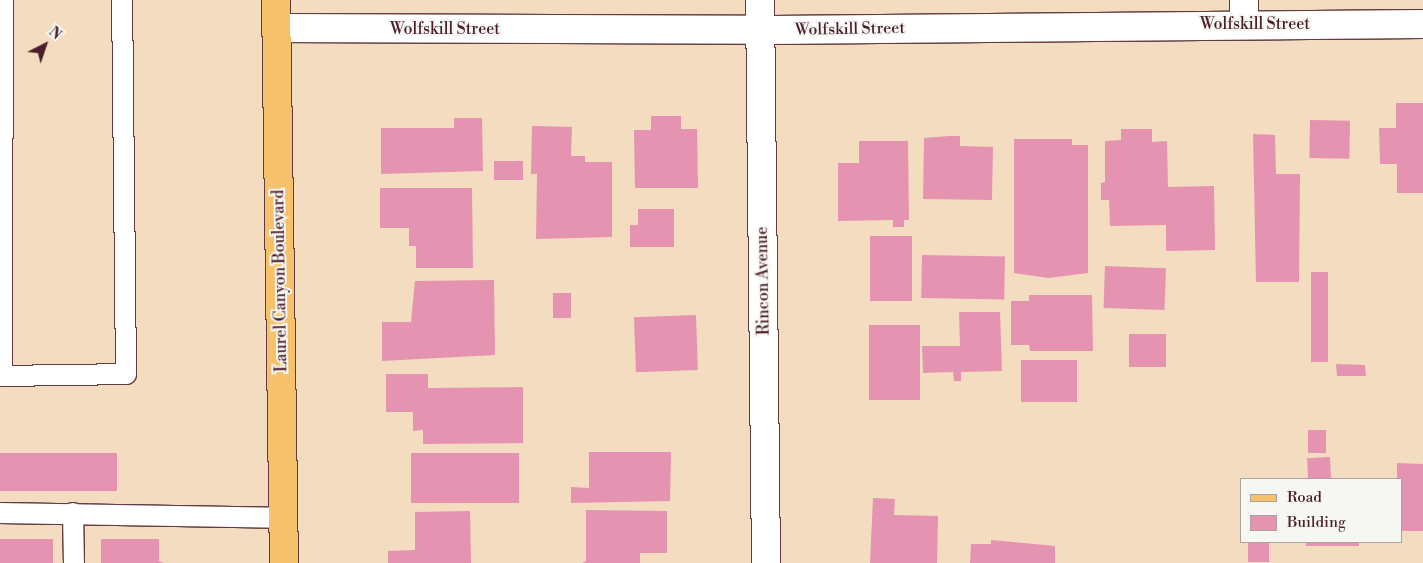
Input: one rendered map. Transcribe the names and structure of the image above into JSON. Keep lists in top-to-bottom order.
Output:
{
  "streets": {
    "main road": ["Laurel Canyon Boulevard"],
    "street": ["Wolfskill Street", "Rincon Avenue"]
  },
  "crossings": [
    ["Wolfskill Street", "Laurel Canyon Boulevard"],
    ["Wolfskill Street", "Rincon Avenue"]
  ],
  "legend": ["Road", "Building"],
  "north": "top right"
}
